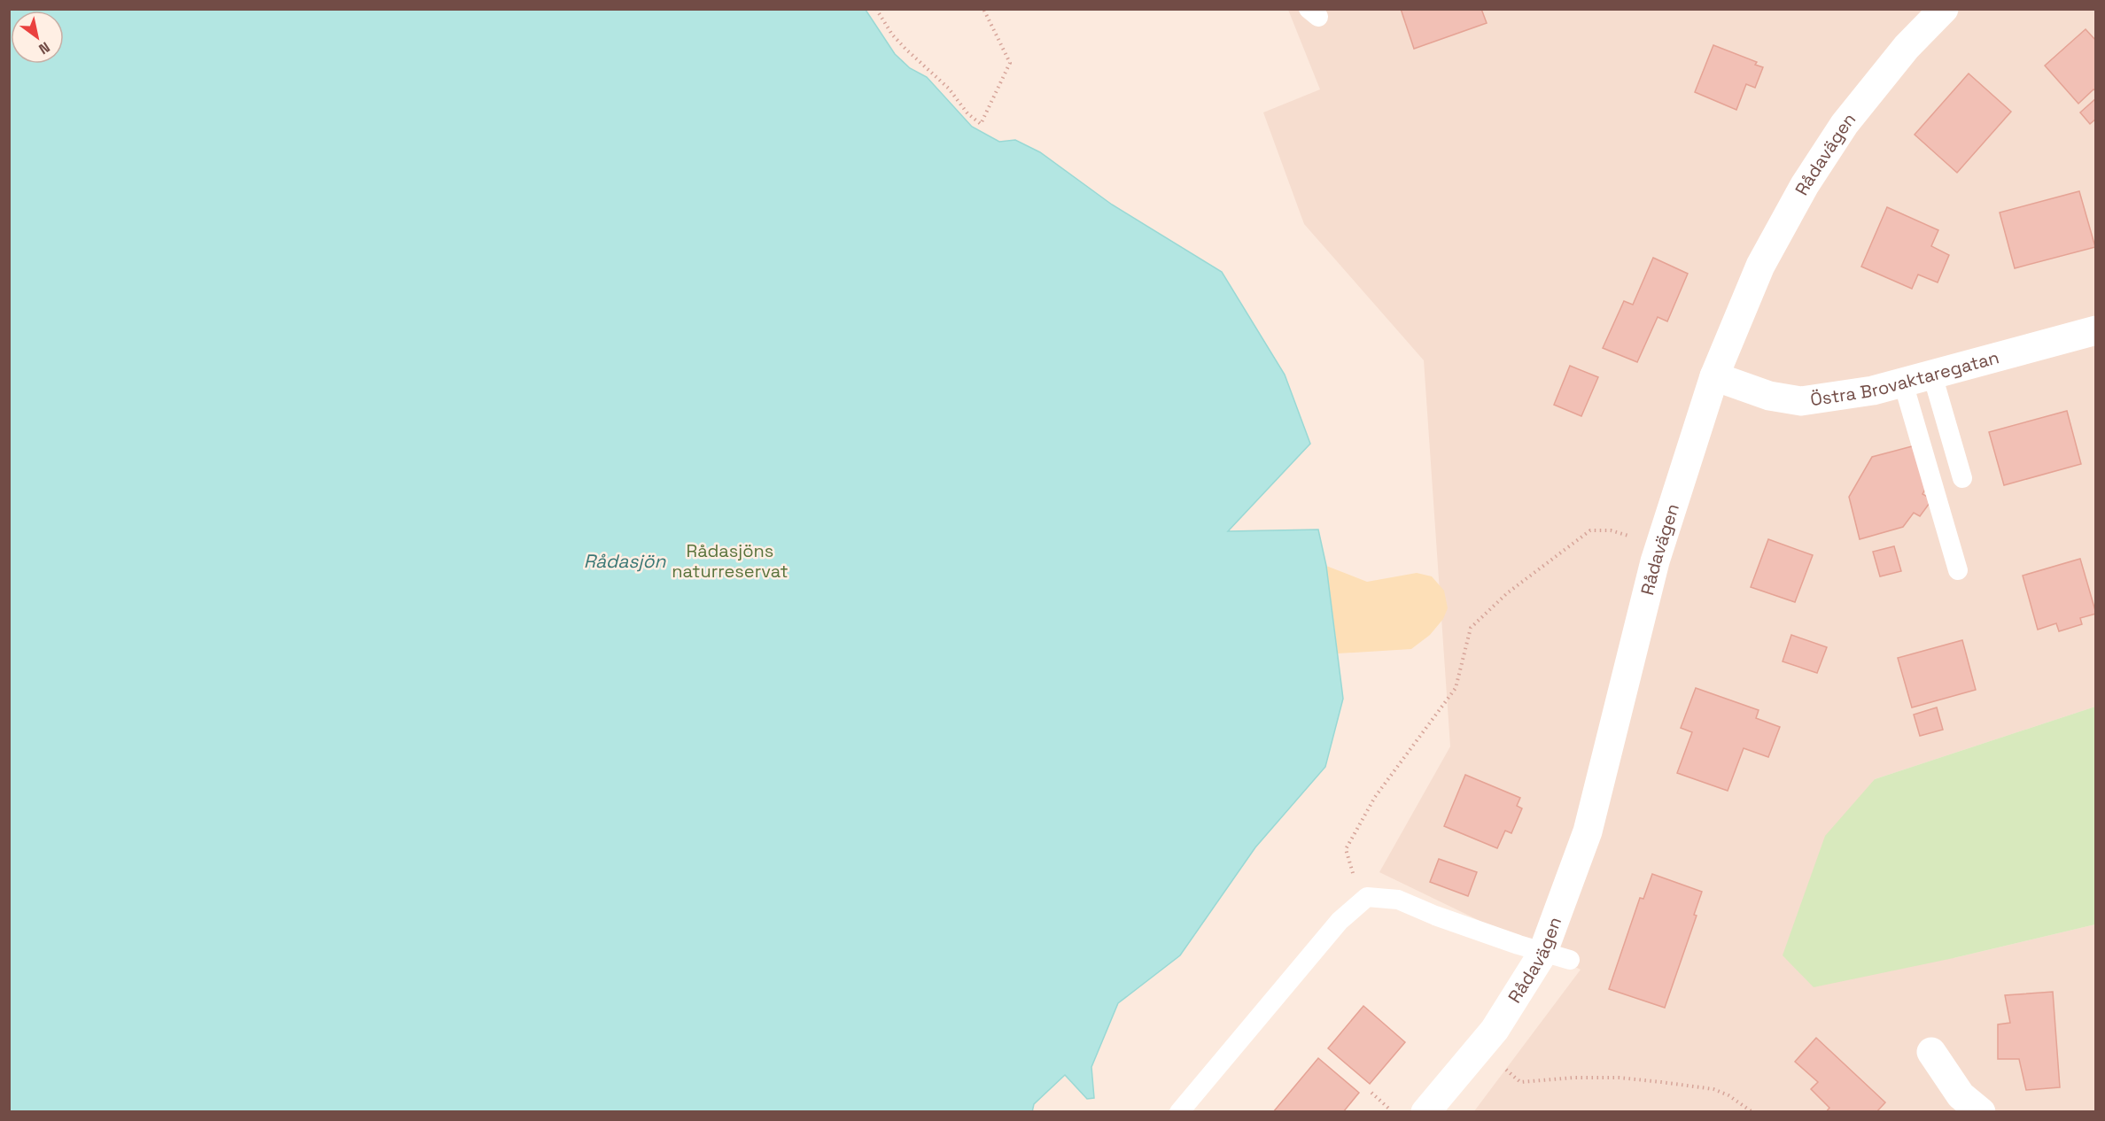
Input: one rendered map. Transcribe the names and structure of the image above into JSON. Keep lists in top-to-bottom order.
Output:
{
  "streets": {
    "street": ["Rådavägen", "Östra Brovaktaregatan"]
  },
  "crossings": [
    ["Rådavägen", "Östra Brovaktaregatan"]
  ],
  "water": ["Rådasjön"],
  "parks": ["Rådasjöns naturreservat"],
  "north": "bottom right"
}
